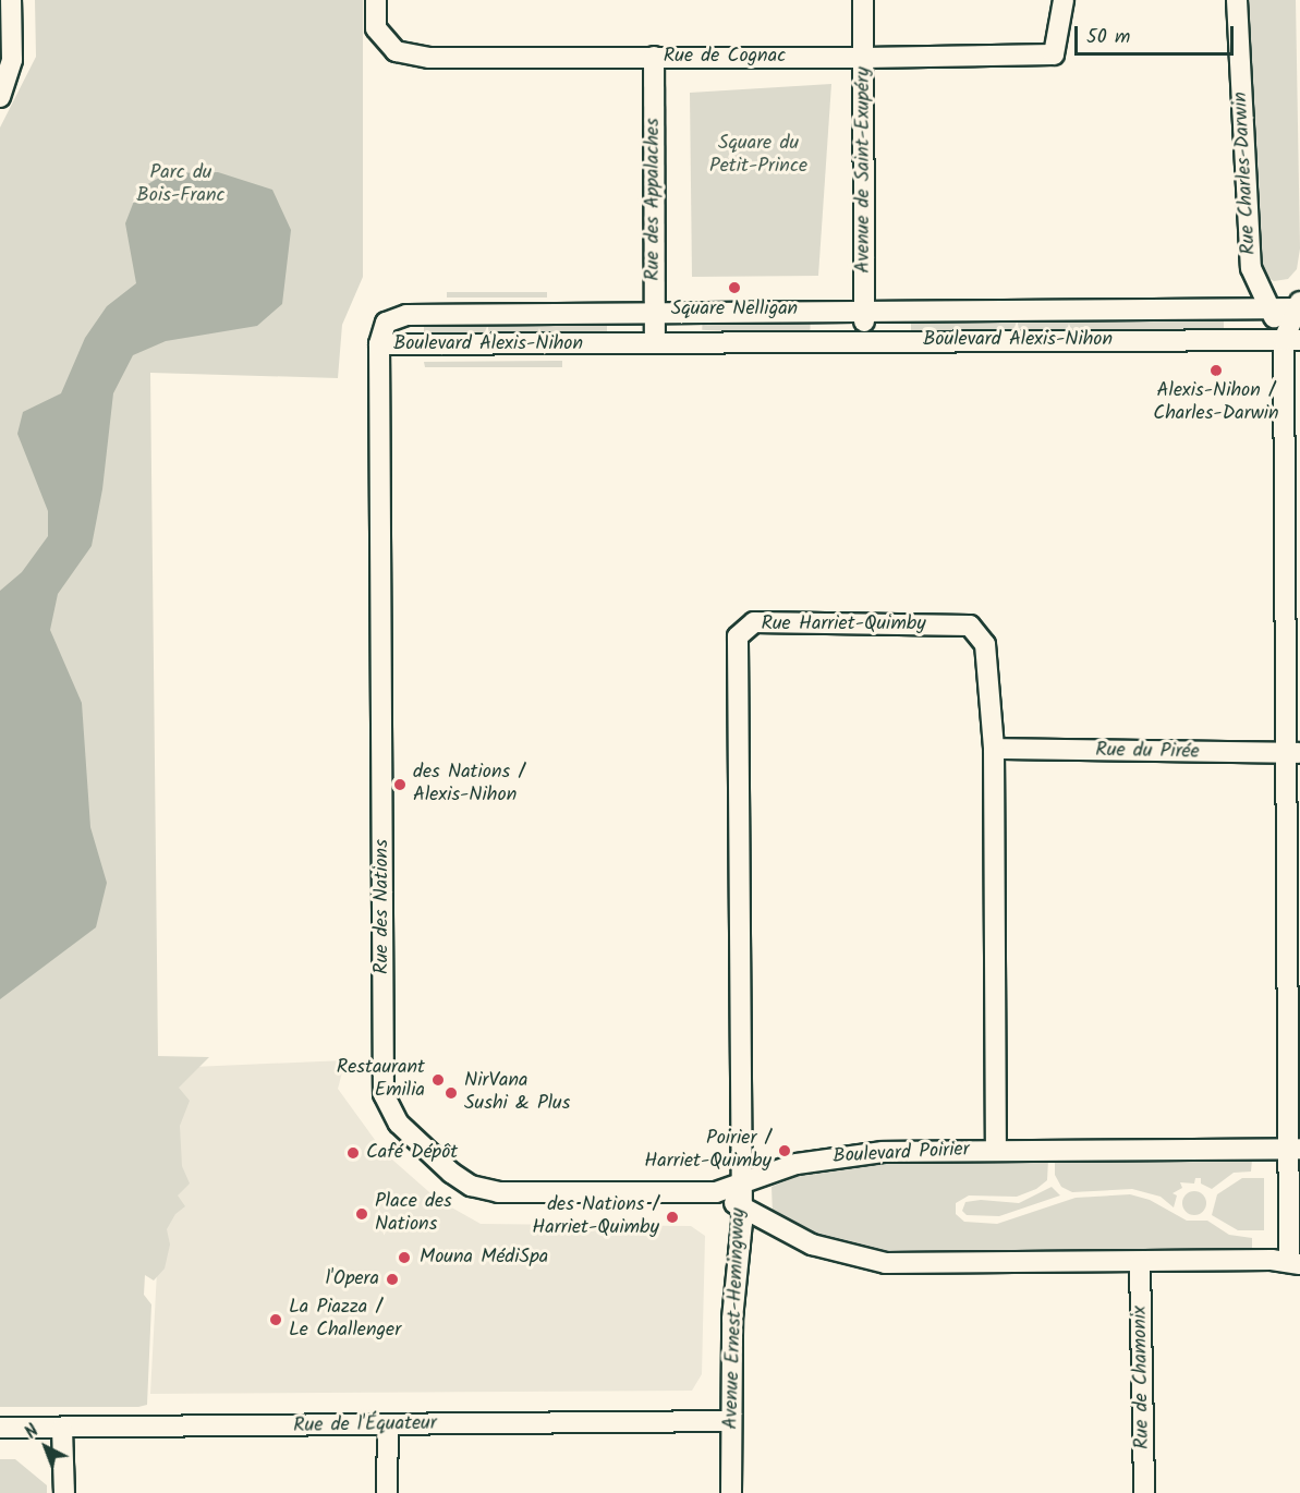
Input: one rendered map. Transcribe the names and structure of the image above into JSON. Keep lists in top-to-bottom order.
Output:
{
  "streets": {
    "street": [
      "Rue de Cognac",
      "Avenue de Saint-Exupéry",
      "Rue Charles-Darwin",
      "Rue des Appalaches",
      "Boulevard Alexis-Nihon",
      "Rue Harriet-Quimby",
      "Rue du Pirée",
      "Rue des Nations",
      "Boulevard Poirier",
      "Avenue Ernest-Hemingway",
      "Rue de Chamonix",
      "Rue de l'Équateur"
    ]
  },
  "crossings": [
    ["Rue de Cognac", "Avenue de Saint-Exupéry"],
    ["Rue de Cognac", "Rue des Appalaches"],
    ["Avenue de Saint-Exupéry", "Boulevard Alexis-Nihon"],
    ["Rue Charles-Darwin", "Boulevard Alexis-Nihon"],
    ["Rue Charles-Darwin", "Rue du Pirée"],
    ["Rue Charles-Darwin", "Boulevard Poirier"],
    ["Rue des Appalaches", "Boulevard Alexis-Nihon"],
    ["Boulevard Alexis-Nihon", "Rue des Nations"],
    ["Rue Harriet-Quimby", "Rue du Pirée"],
    ["Rue Harriet-Quimby", "Boulevard Poirier"],
    ["Rue Harriet-Quimby", "Avenue Ernest-Hemingway"],
    ["Rue des Nations", "Boulevard Poirier"],
    ["Boulevard Poirier", "Avenue Ernest-Hemingway"],
    ["Avenue Ernest-Hemingway", "Rue de l'Équateur"]
  ],
  "parks": ["Square du Petit-Prince", "Parc du Bois-Franc"],
  "places": [
    "Square Nelligan",
    "Alexis-Nihon / Charles-Darwin",
    "des Nations / Alexis-Nihon",
    "Restaurant Emilia",
    "NirVana Sushi & Plus",
    "Poirier / Harriet-Quimby",
    "Café Dépôt",
    "Place des Nations",
    "des Nations / Harriet-Quimby",
    "Mouna MédiSpa",
    "l'Opera",
    "La Piazza / Le Challenger"
  ],
  "scale_bar": "50 m",
  "north": "top left"
}
